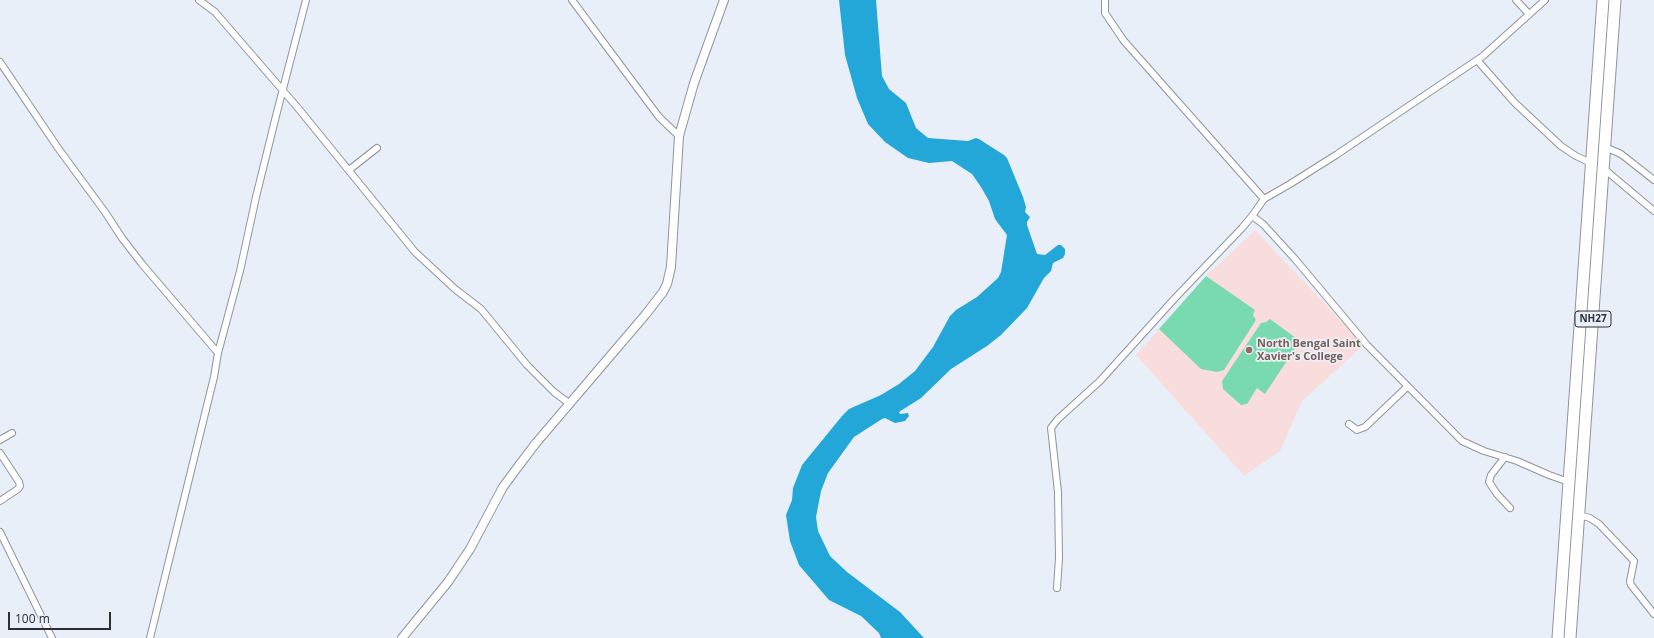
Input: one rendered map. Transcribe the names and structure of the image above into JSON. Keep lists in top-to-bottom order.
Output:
{
  "streets": {
    "highway": ["NH27"]
  },
  "places": ["North Bengal Saint Xavier's College"],
  "scale_bar": "100 m"
}
